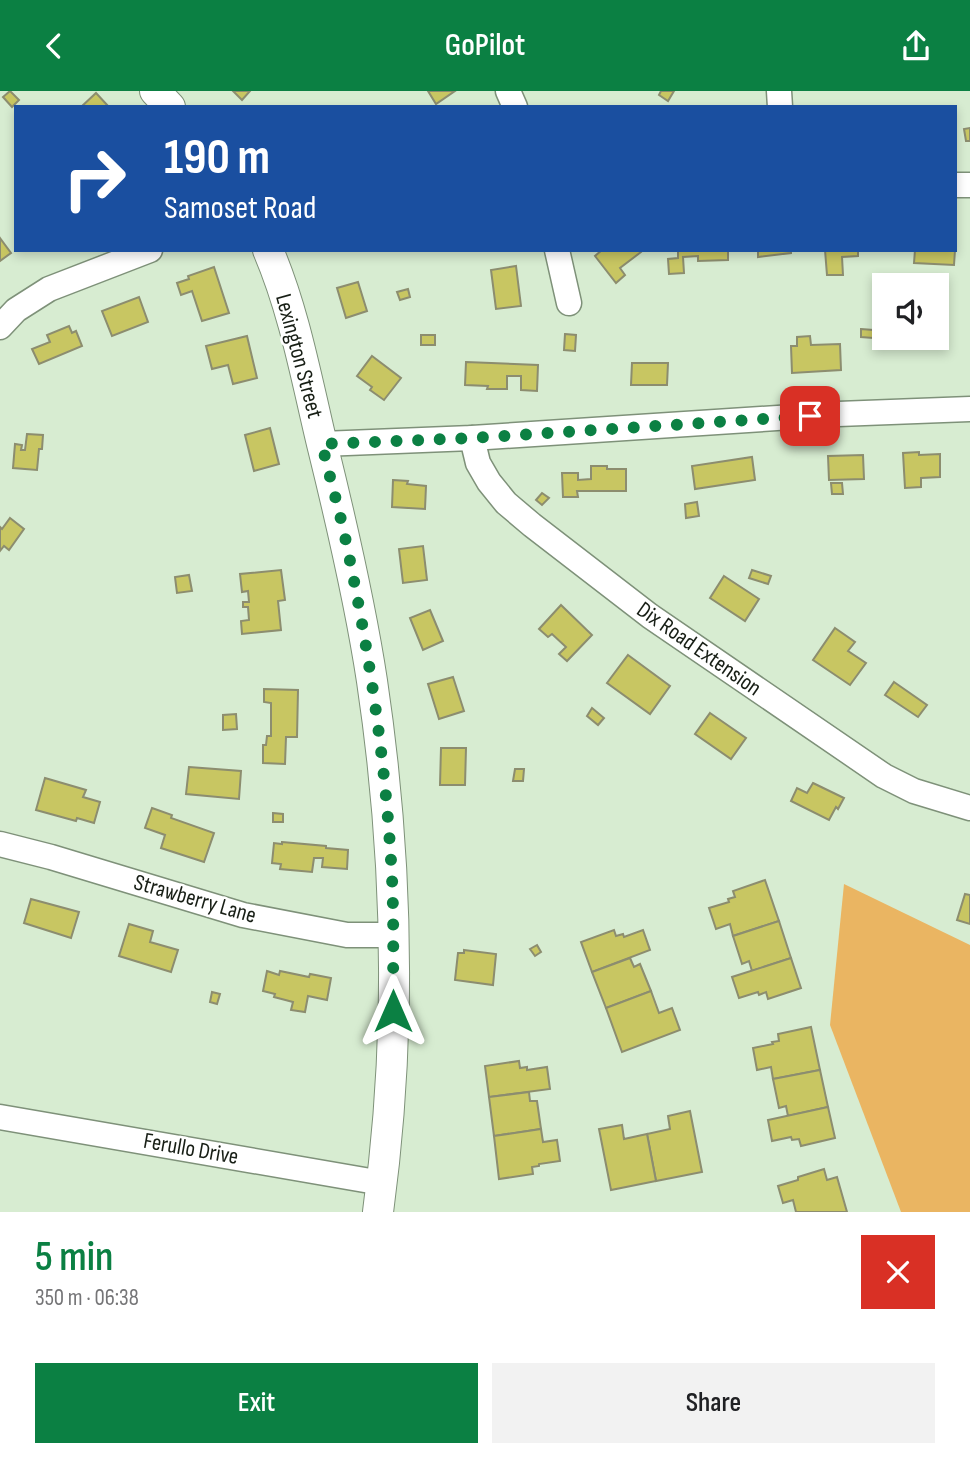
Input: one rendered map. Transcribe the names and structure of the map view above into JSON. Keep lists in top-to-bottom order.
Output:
{
  "streets": {
    "main road": ["Lexington Street"],
    "street": ["Dix Road Extension", "Strawberry Lane", "Ferullo Drive"]
  },
  "crossings": [
    ["Lexington Street", "Strawberry Lane"],
    ["Lexington Street", "Ferullo Drive"]
  ],
  "page": {
    "header": "GoPilot",
    "turn": ["190 m", "Samoset Road"],
    "heading": ["5 min", "350 m · 06:38"],
    "buttons": ["Exit", "Share"]
  }
}
